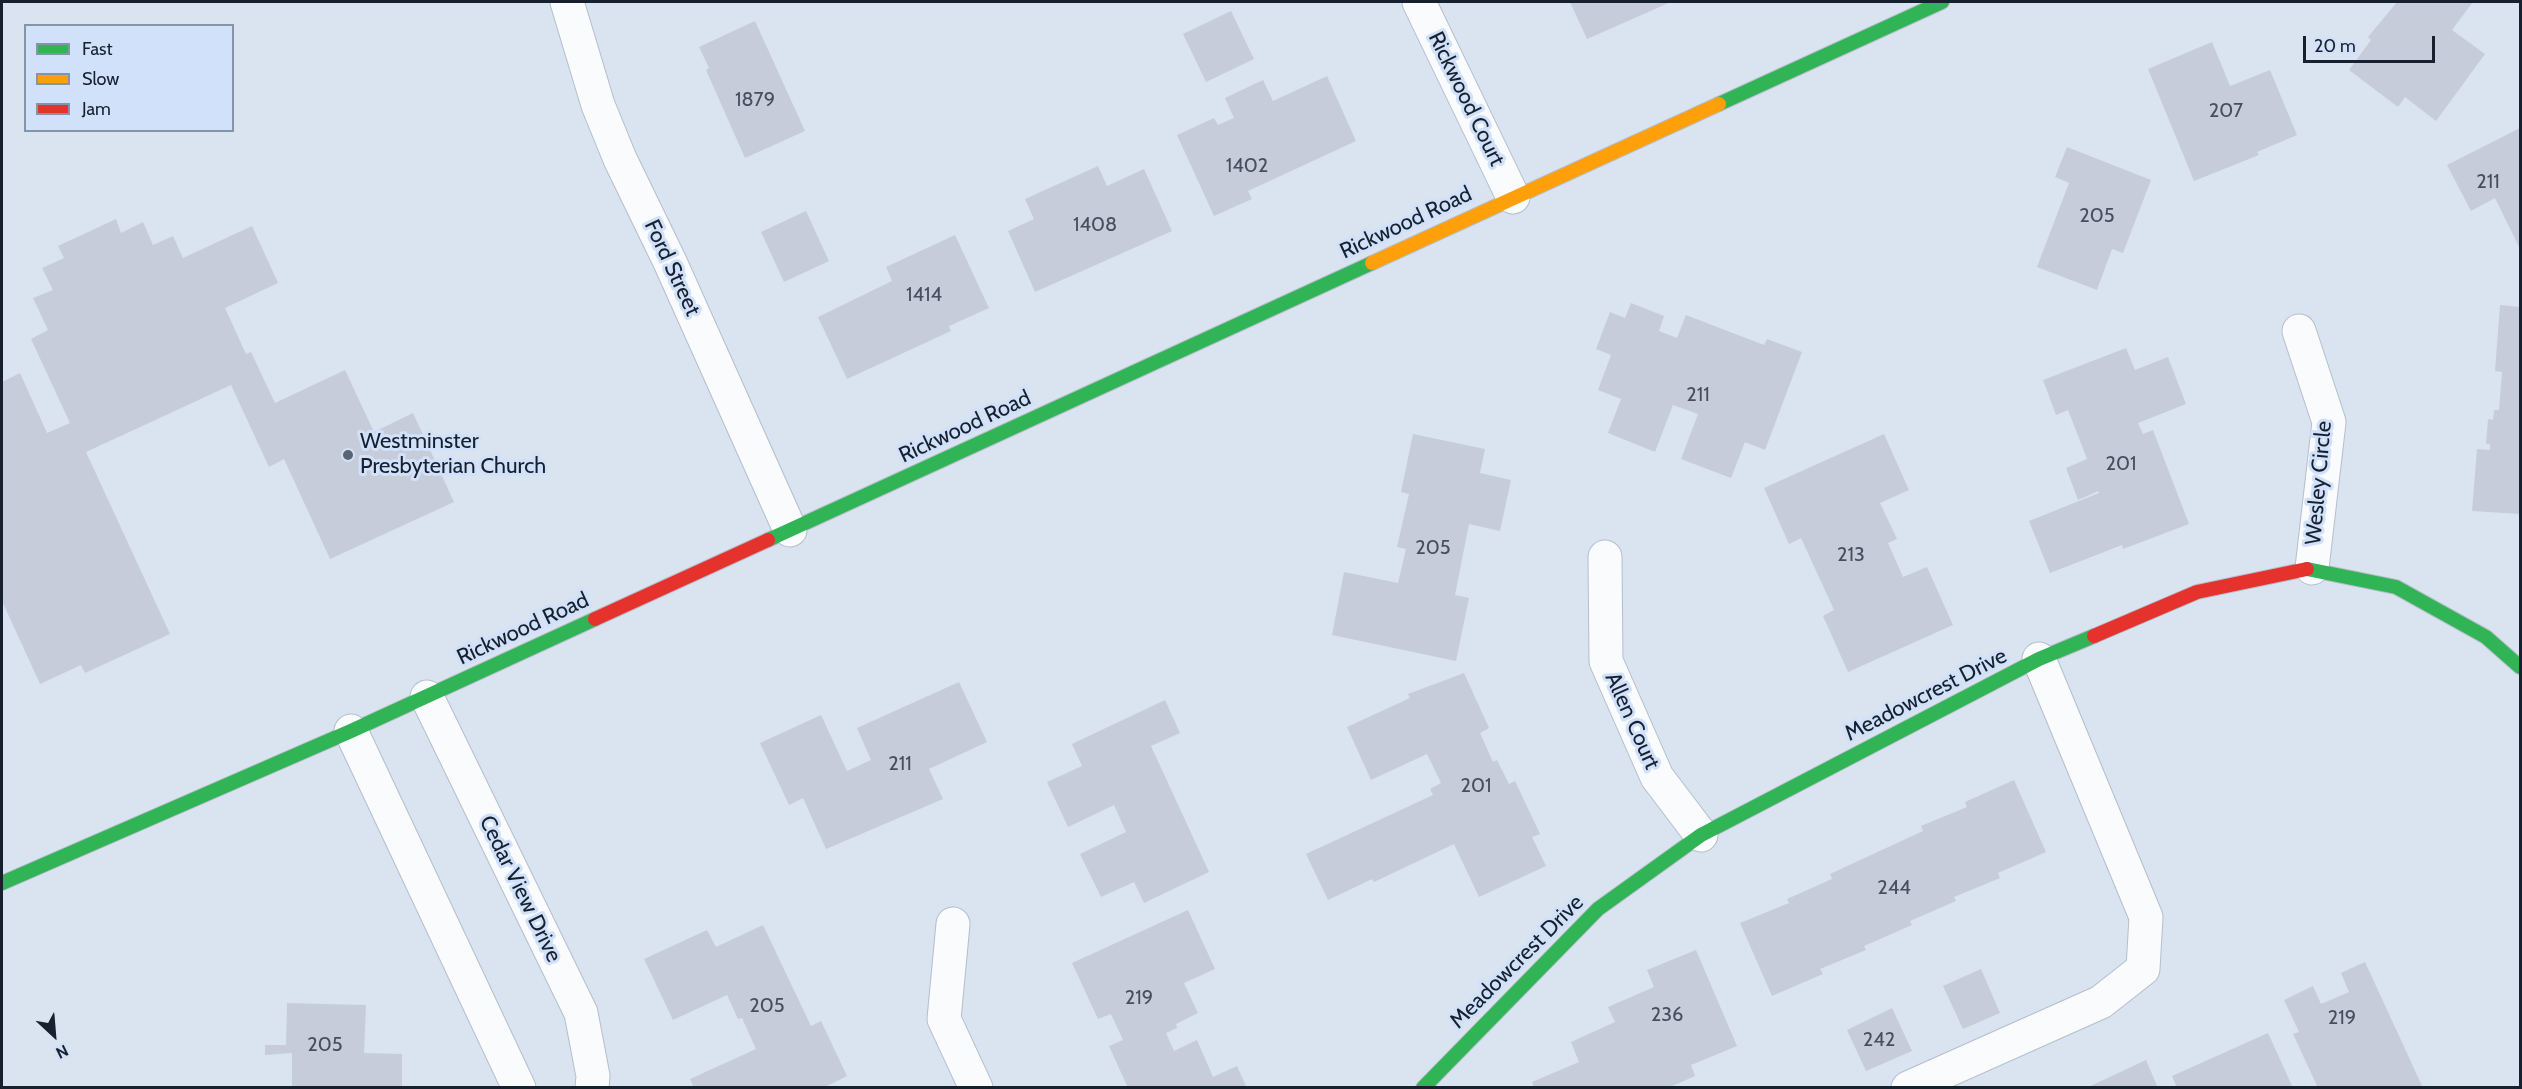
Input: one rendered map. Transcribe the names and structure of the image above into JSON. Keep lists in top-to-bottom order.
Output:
{
  "streets": {
    "main road": ["Rickwood Road", "Meadowcrest Drive"],
    "street": [
      "Rickwood Court",
      "Ford Street",
      "Wesley Circle",
      "Allen Court",
      "Cedar View Drive"
    ]
  },
  "crossings": [
    ["Rickwood Court", "Rickwood Road"],
    ["Rickwood Road", "Ford Street"],
    ["Rickwood Road", "Cedar View Drive"],
    ["Wesley Circle", "Meadowcrest Drive"],
    ["Meadowcrest Drive", "Allen Court"]
  ],
  "places": ["Westminster Presbyterian Church"],
  "house_numbers": [
    "1879",
    "207",
    "1402",
    "211",
    "205",
    "1408",
    "1414",
    "211",
    "201",
    "205",
    "213",
    "211",
    "201",
    "244",
    "219",
    "205",
    "236",
    "219",
    "242",
    "205"
  ],
  "legend": ["Fast", "Slow", "Jam"],
  "scale_bar": "20 m",
  "north": "bottom right"
}
